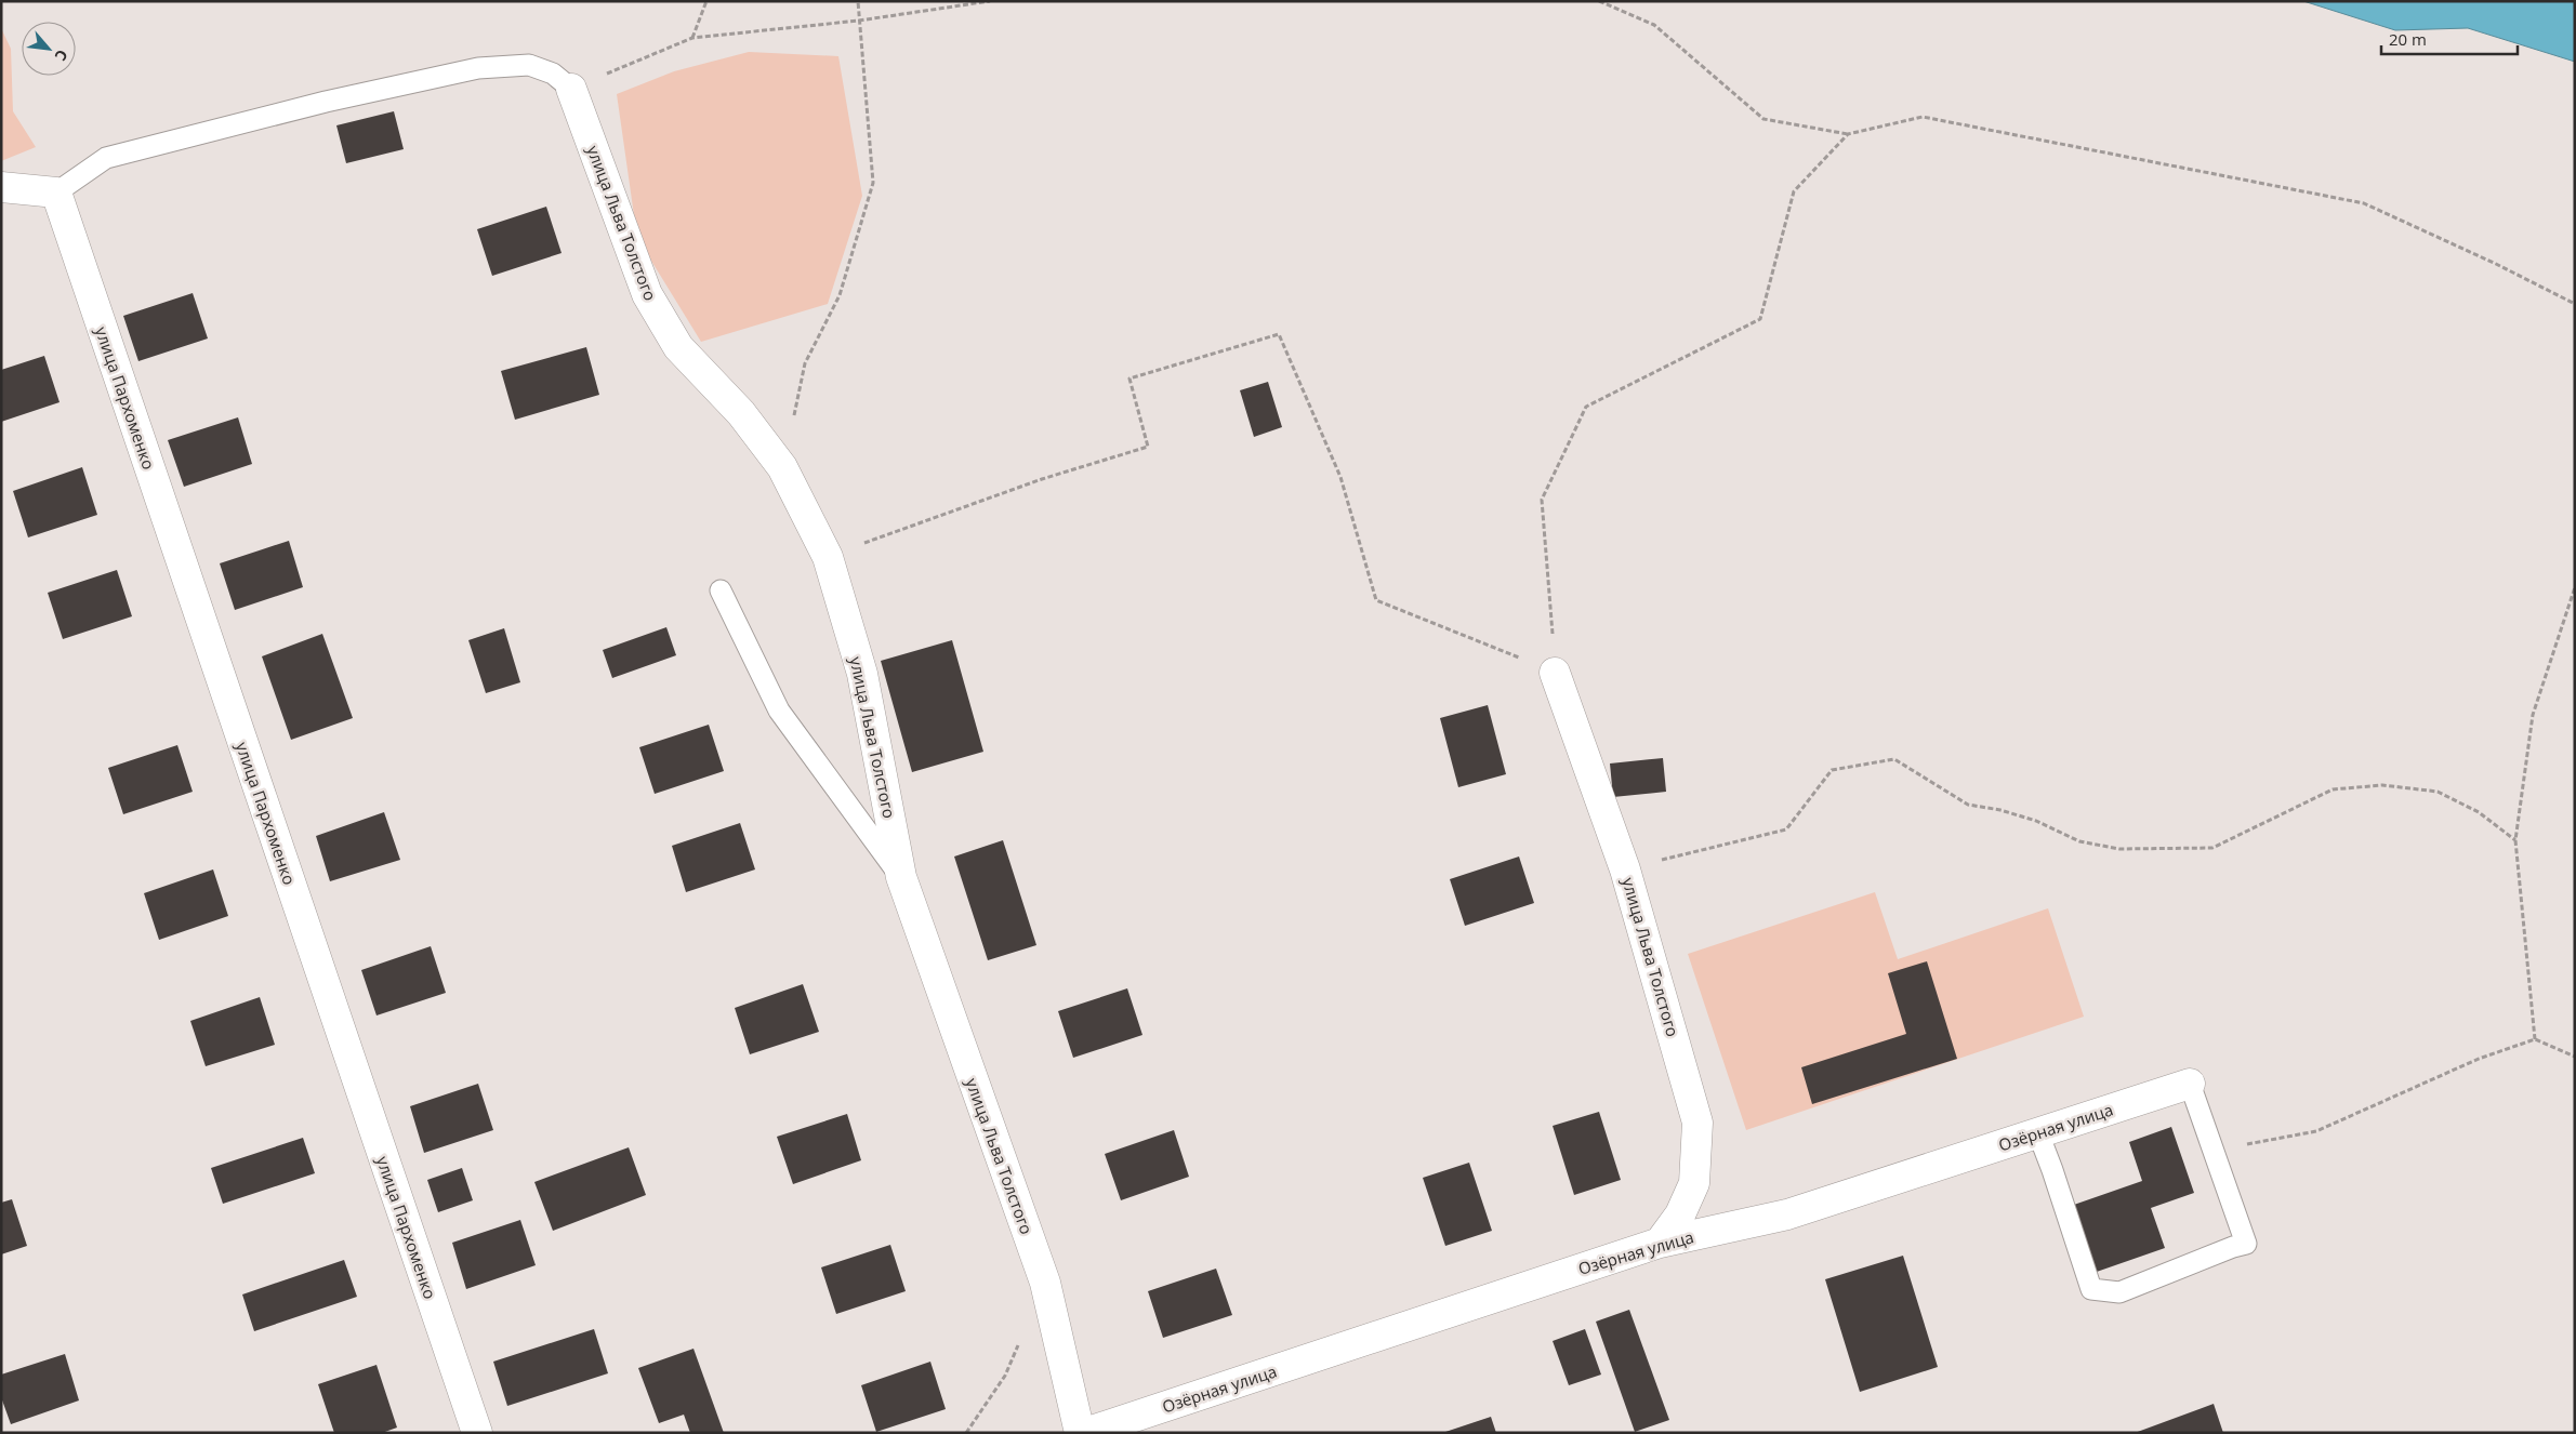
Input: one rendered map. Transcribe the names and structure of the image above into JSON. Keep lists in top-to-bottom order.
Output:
{
  "streets": {
    "street": ["улица Льва Толстого", "улица Пархоменко", "Озёрная улица"]
  },
  "crossings": [
    ["улица Льва Толстого", "Озёрная улица"]
  ],
  "scale_bar": "20 m",
  "north": "bottom right"
}
